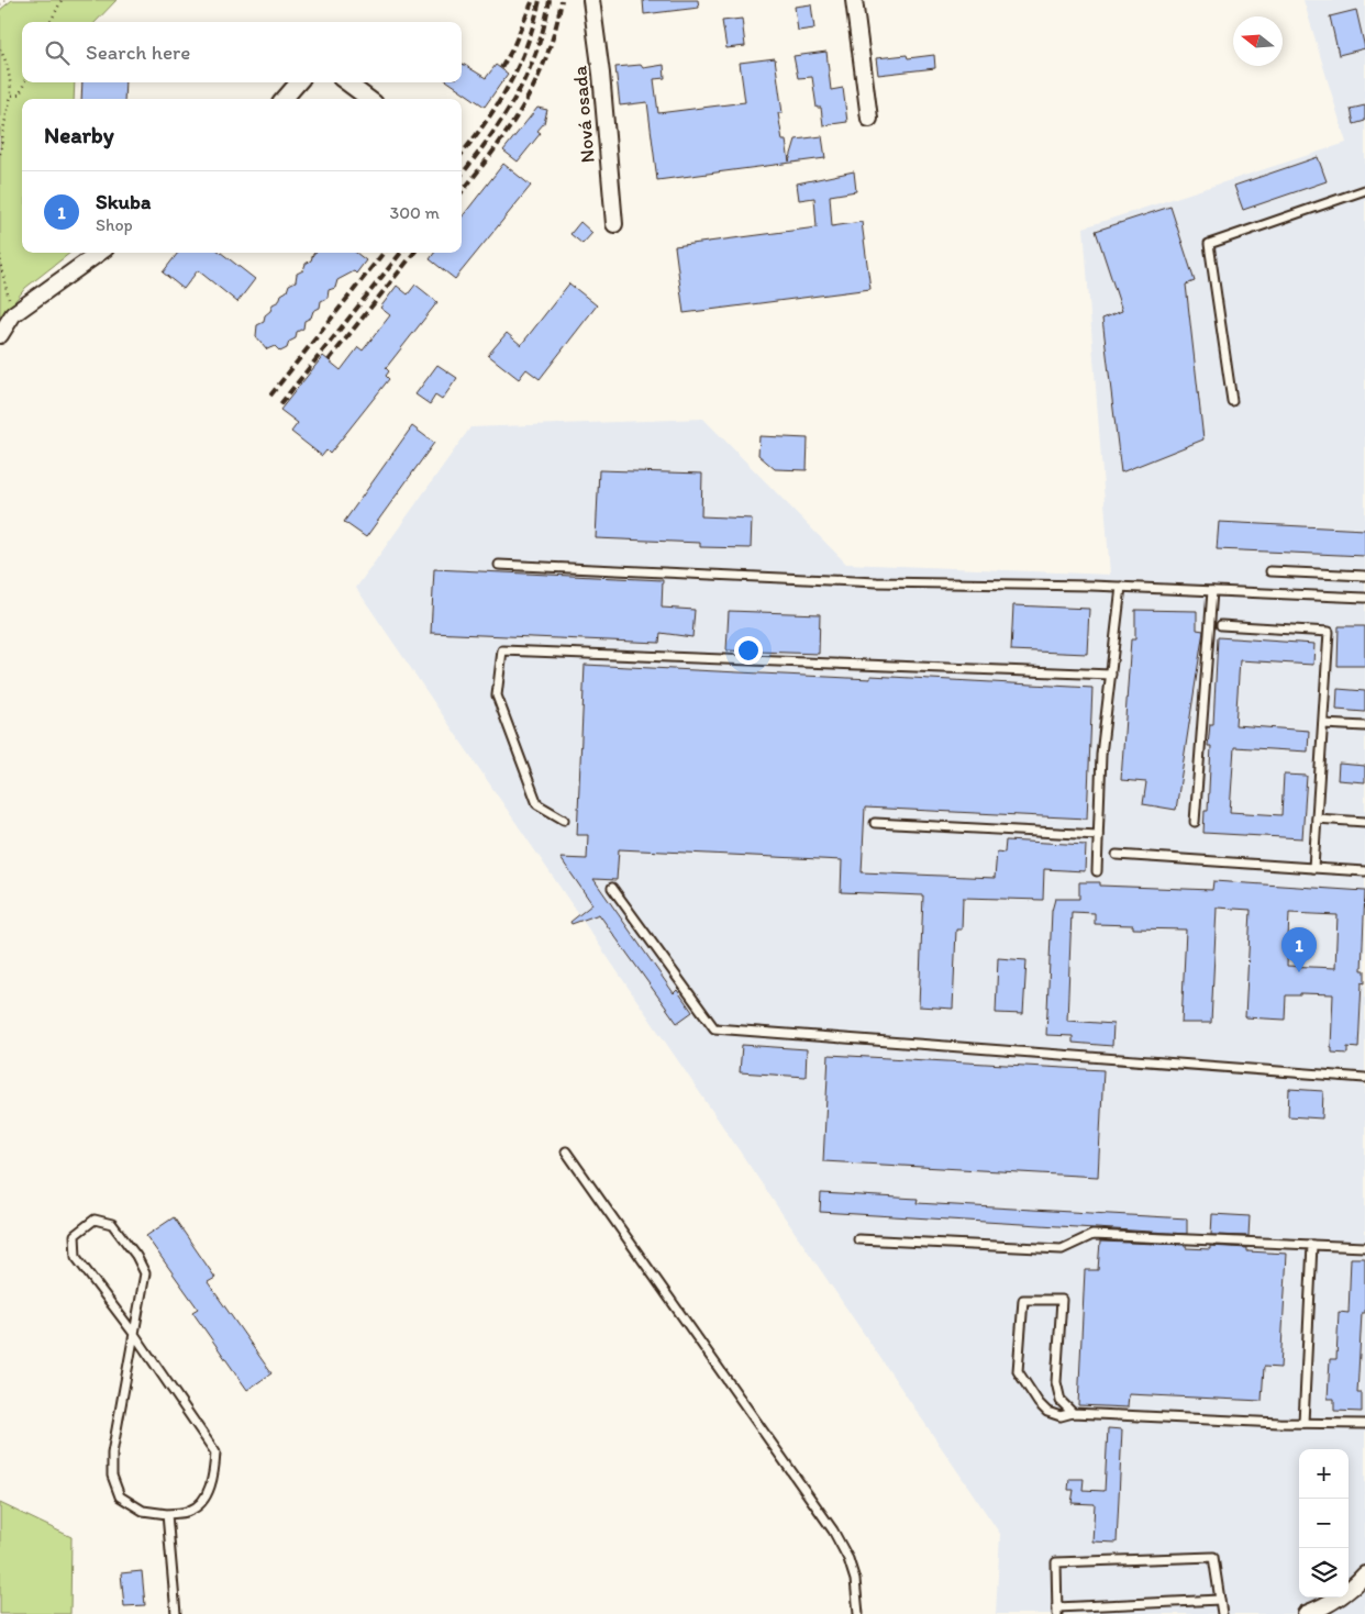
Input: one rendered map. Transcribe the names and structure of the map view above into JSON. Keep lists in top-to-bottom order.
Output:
{
  "streets": {
    "street": ["Nová osada"]
  },
  "north": "left",
  "page": {
    "search": "Search here",
    "heading": "Nearby",
    "list": [
      {
        "mark": "1",
        "name": "Skuba",
        "note": "Shop",
        "value": "300 m"
      }
    ],
    "pins": "1",
    "map_buttons": ["+", "−"]
  }
}
